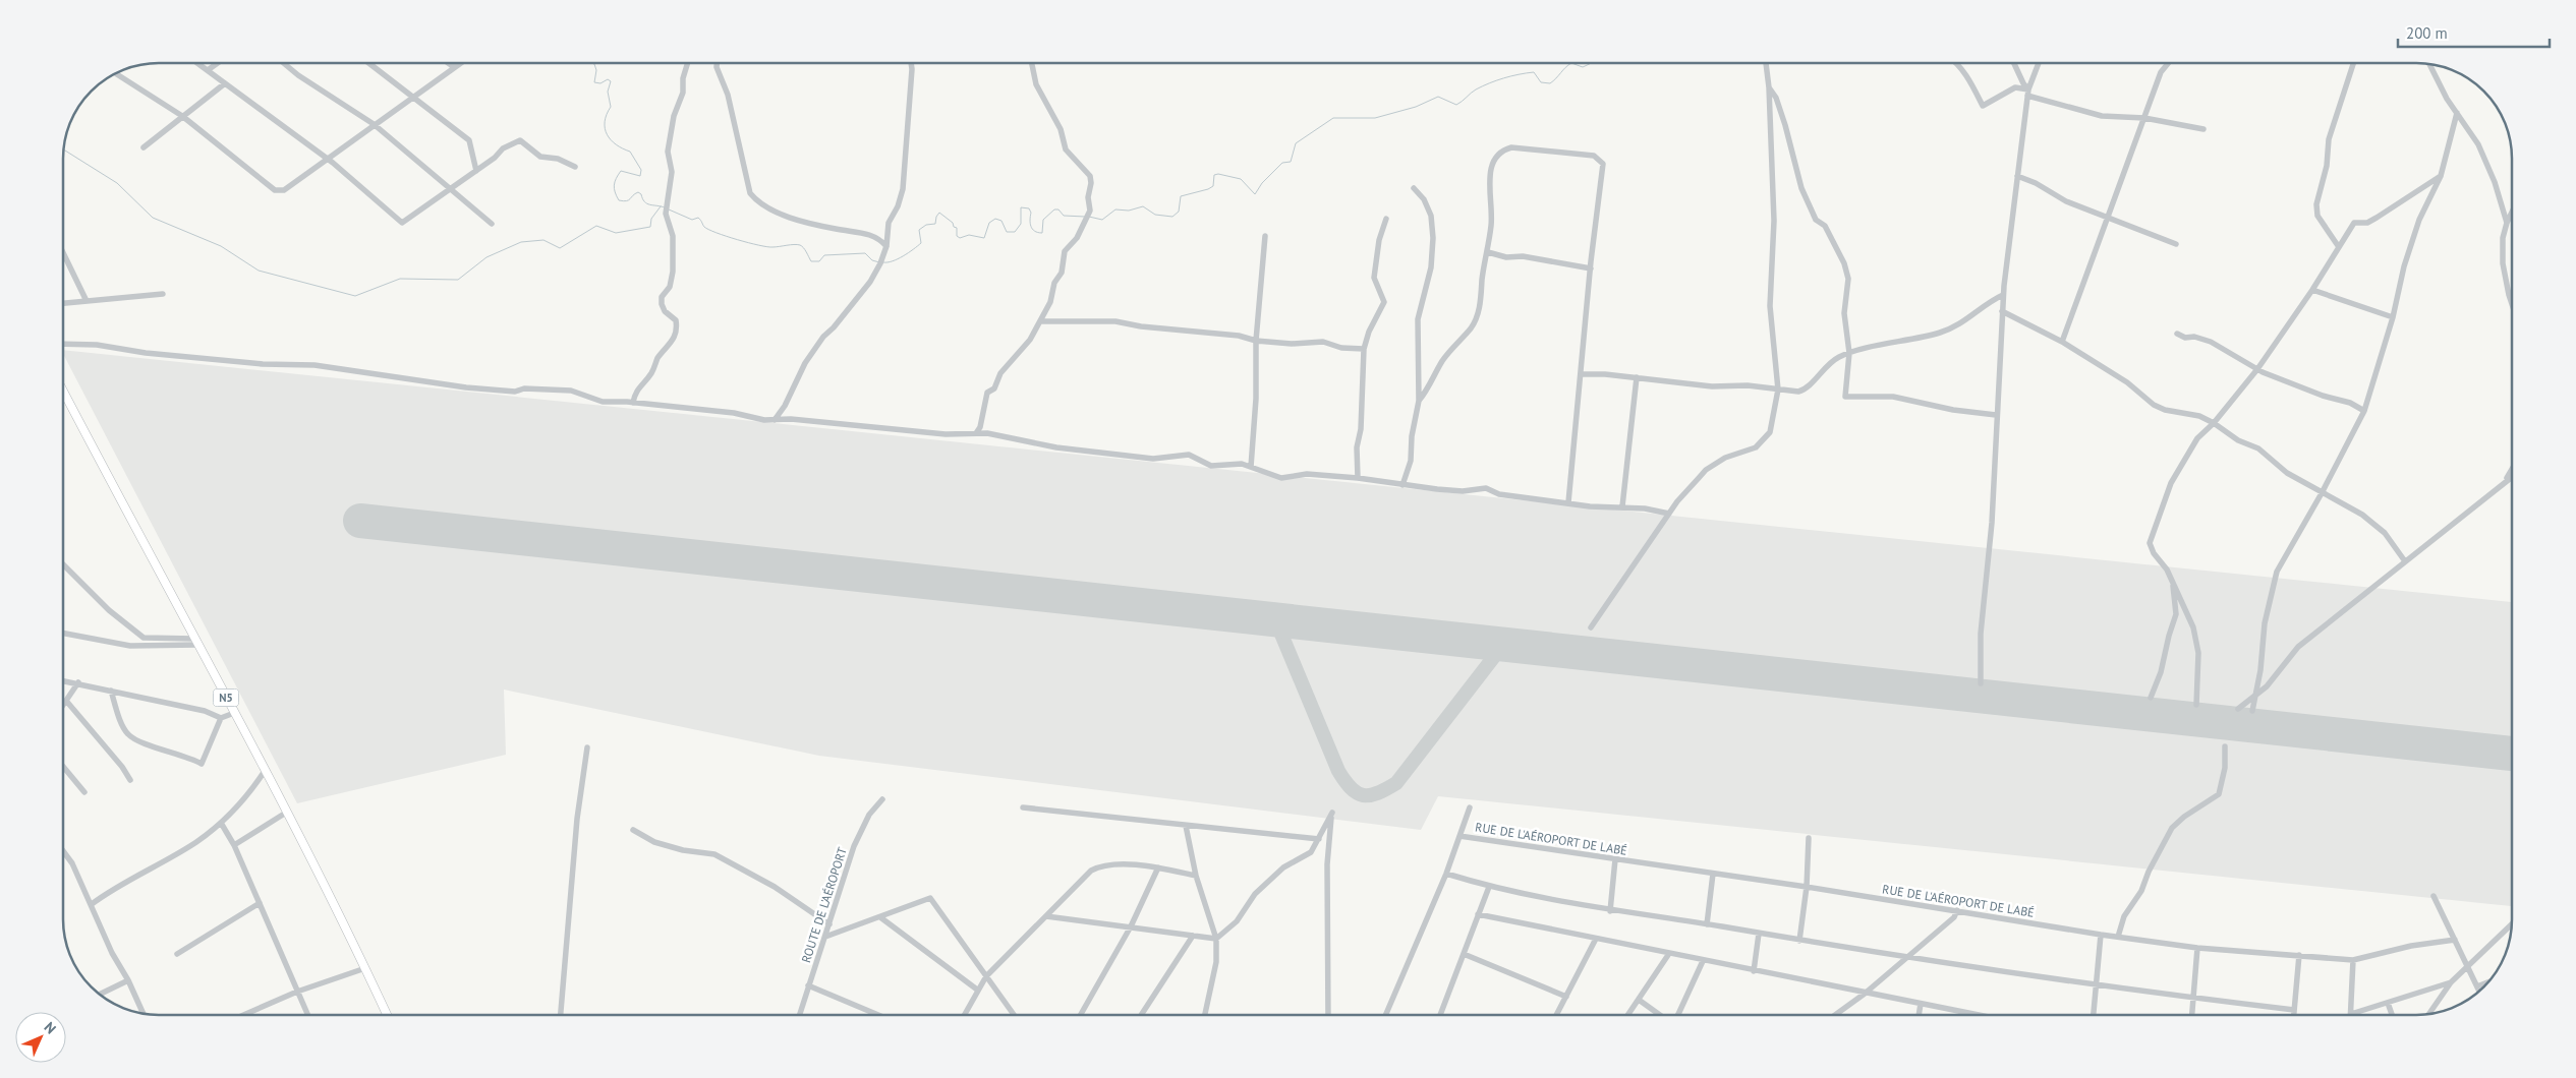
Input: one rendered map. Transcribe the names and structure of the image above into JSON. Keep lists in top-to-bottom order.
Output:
{
  "streets": {
    "highway": ["N5"],
    "street": ["RUE DE L'AÉROPORT DE LABÉ", "ROUTE DE L'AÉROPORT"]
  },
  "scale_bar": "200 m",
  "north": "top right"
}
